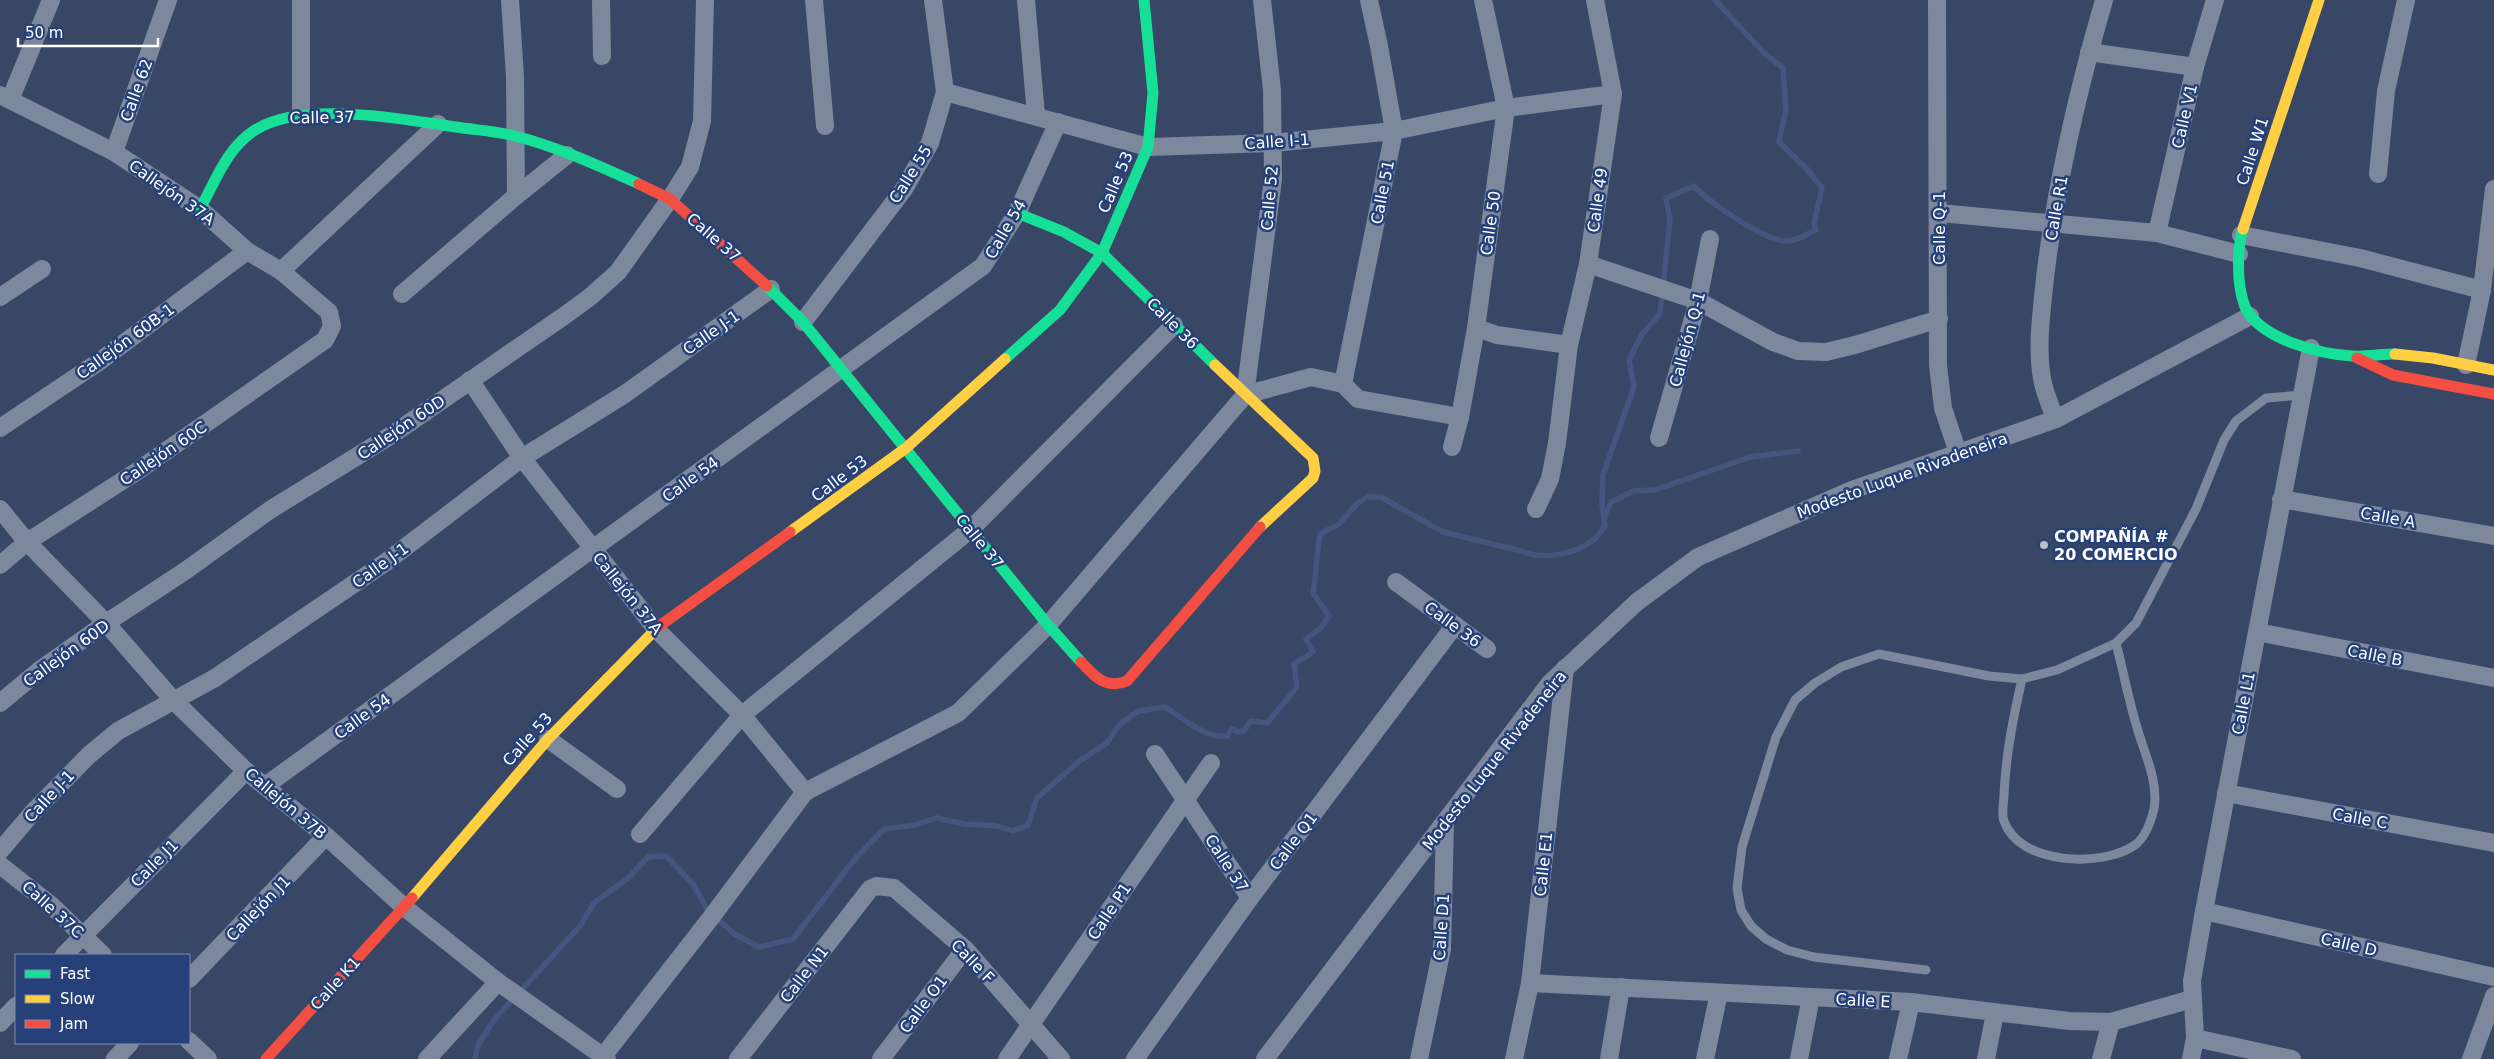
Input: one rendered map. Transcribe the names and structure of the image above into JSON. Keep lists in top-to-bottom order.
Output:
{
  "streets": {
    "street": [
      "Calle 62",
      "Calle V1",
      "Calle 37",
      "Calle I-1",
      "Calle W1",
      "Calle 55",
      "Calle 53",
      "Callejón 37A",
      "Calle 51",
      "Calle 52",
      "Calle 49",
      "Calle R1",
      "Calle 50",
      "Calle Q-1",
      "Calle 54",
      "Calle 36",
      "Calle J-1",
      "Callejón Q-1",
      "Callejón 60B-1",
      "Callejón 60D",
      "Callejón 60C",
      "Modesto Luque Rivadeneira",
      "Calle A",
      "Calle B",
      "Calle L1",
      "Callejón 37B",
      "Calle C",
      "Calle Q1",
      "Calle J1",
      "Calle E1",
      "Callejón J1",
      "Calle 37C",
      "Calle P1",
      "Calle D1",
      "Calle D",
      "Calle F",
      "Calle N1",
      "Calle K1",
      "Calle E",
      "Calle O1"
    ]
  },
  "crossings": [
    ["Calle 62", "Callejón 37A"],
    ["Calle 37", "Calle 55"],
    ["Calle 37", "Calle 53"],
    ["Calle 37", "Callejón 37A"],
    ["Calle 37", "Calle 54"],
    ["Calle 37", "Calle 36"],
    ["Calle 37", "Calle J-1"],
    ["Calle 37", "Callejón 60D"],
    ["Calle 37", "Calle Q1"],
    ["Calle 37", "Calle P1"],
    ["Calle I-1", "Calle 55"],
    ["Calle I-1", "Calle 53"],
    ["Calle I-1", "Calle 51"],
    ["Calle I-1", "Calle 52"],
    ["Calle I-1", "Calle 49"],
    ["Calle I-1", "Calle 50"],
    ["Calle I-1", "Calle 54"],
    ["Calle W1", "Modesto Luque Rivadeneira"],
    ["Calle 53", "Callejón 37A"],
    ["Calle 53", "Calle 36"],
    ["Calle 53", "Callejón 37B"],
    ["Calle 53", "Calle K1"],
    ["Callejón 37A", "Calle 54"],
    ["Callejón 37A", "Calle J-1"],
    ["Callejón 37A", "Callejón 60B-1"],
    ["Callejón 37A", "Callejón 60D"],
    ["Callejón 37A", "Callejón 60C"],
    ["Calle 52", "Calle 36"],
    ["Calle R1", "Modesto Luque Rivadeneira"],
    ["Calle Q-1", "Modesto Luque Rivadeneira"],
    ["Calle 54", "Calle 36"],
    ["Calle 54", "Callejón 37B"],
    ["Calle 36", "Calle Q1"],
    ["Calle J-1", "Callejón 37B"],
    ["Callejón 60D", "Callejón 37B"],
    ["Callejón 60C", "Callejón 37B"],
    ["Modesto Luque Rivadeneira", "Calle E1"],
    ["Modesto Luque Rivadeneira", "Calle D1"],
    ["Calle A", "Calle L1"],
    ["Calle B", "Calle L1"],
    ["Calle L1", "Calle C"],
    ["Calle L1", "Calle D"],
    ["Calle L1", "Calle E"],
    ["Callejón 37B", "Calle J1"],
    ["Callejón 37B", "Callejón J1"],
    ["Callejón 37B", "Calle K1"],
    ["Calle J1", "Calle 37C"],
    ["Calle E1", "Calle E"],
    ["Calle P1", "Calle F"],
    ["Calle F", "Calle N1"],
    ["Calle F", "Calle O1"]
  ],
  "places": ["COMPAÑÍA # 20 COMERCIO"],
  "legend": ["Fast", "Slow", "Jam"],
  "scale_bar": "50 m"
}
